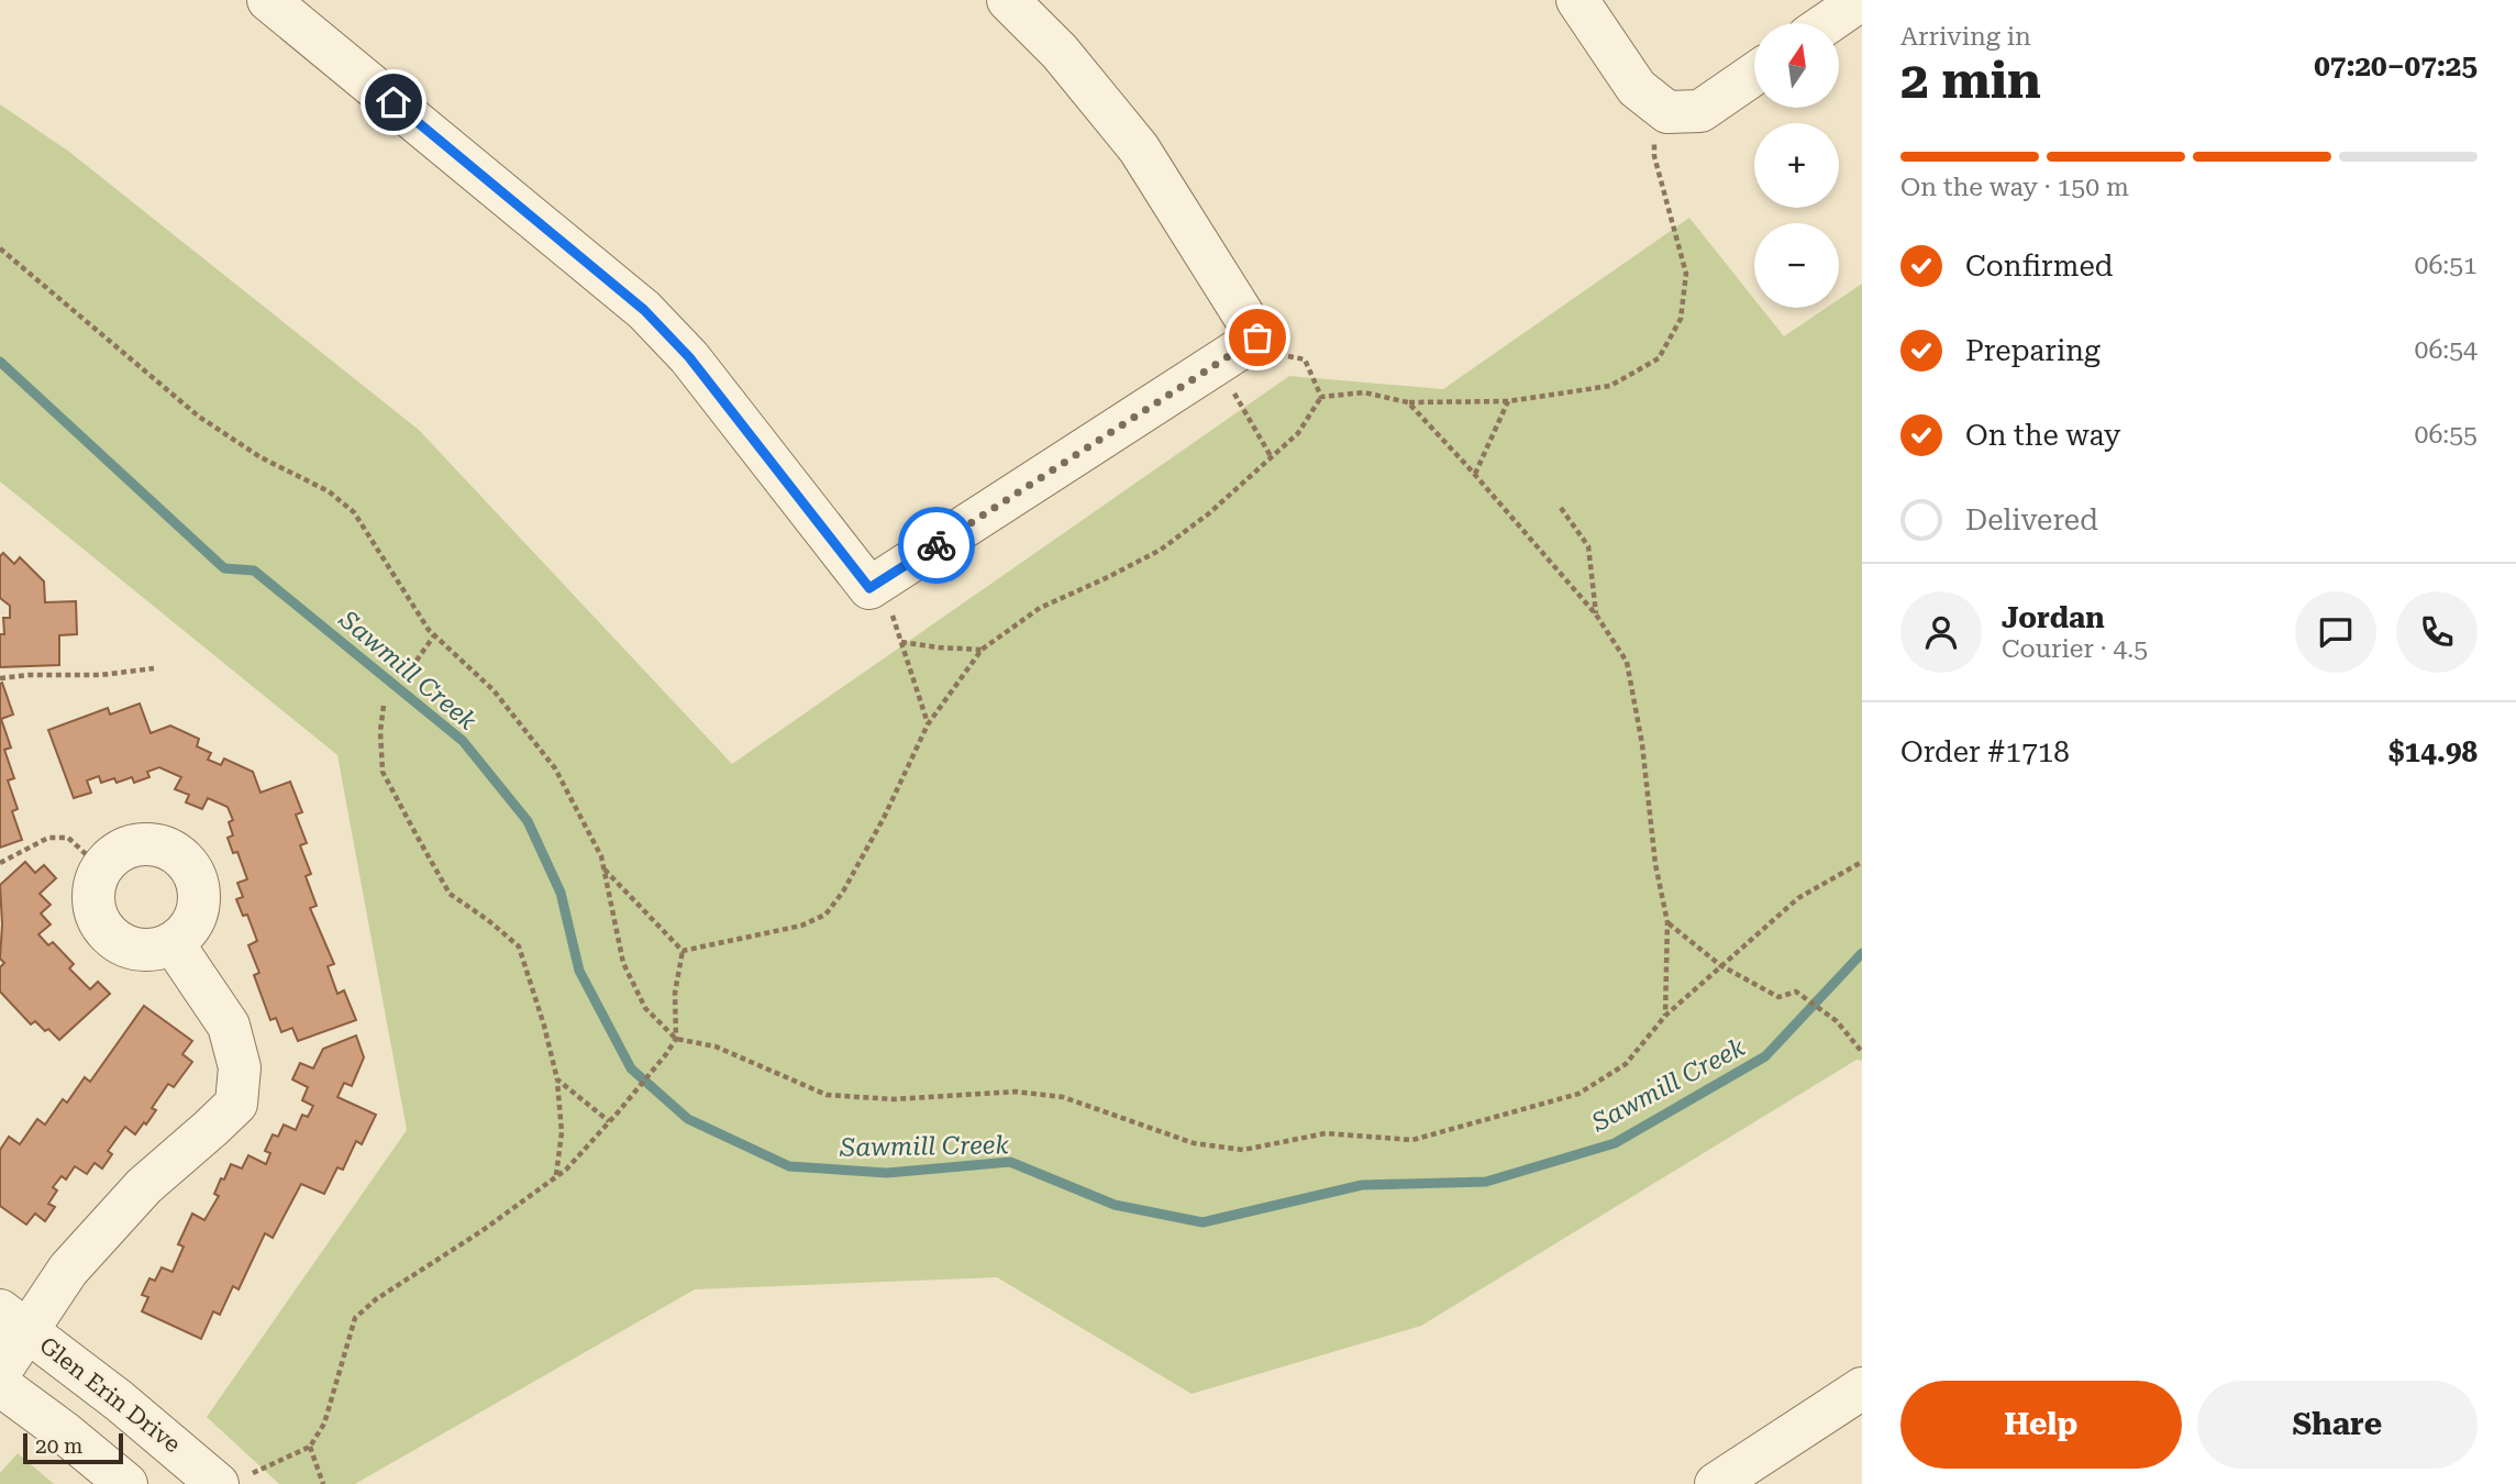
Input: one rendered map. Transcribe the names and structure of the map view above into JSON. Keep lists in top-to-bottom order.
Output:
{
  "streets": {
    "street": ["Glen Erin Drive"]
  },
  "water": ["Sawmill Creek"],
  "scale_bar": "20 m",
  "north": "top",
  "page": {
    "heading": ["2 min", "Arriving in", "07:20–07:25"],
    "panel": [
      "Jordan",
      "Courier · 4.5",
      "Order #1718",
      "$14.98"
    ],
    "map_buttons": ["+", "−"],
    "bar": "On the way · 150 m",
    "list": [
      ["Confirmed", "06:51"],
      ["Preparing", "06:54"],
      ["On the way", "06:55"],
      "Delivered"
    ],
    "buttons": ["Help", "Share"],
    "scale": "20 m"
  }
}
